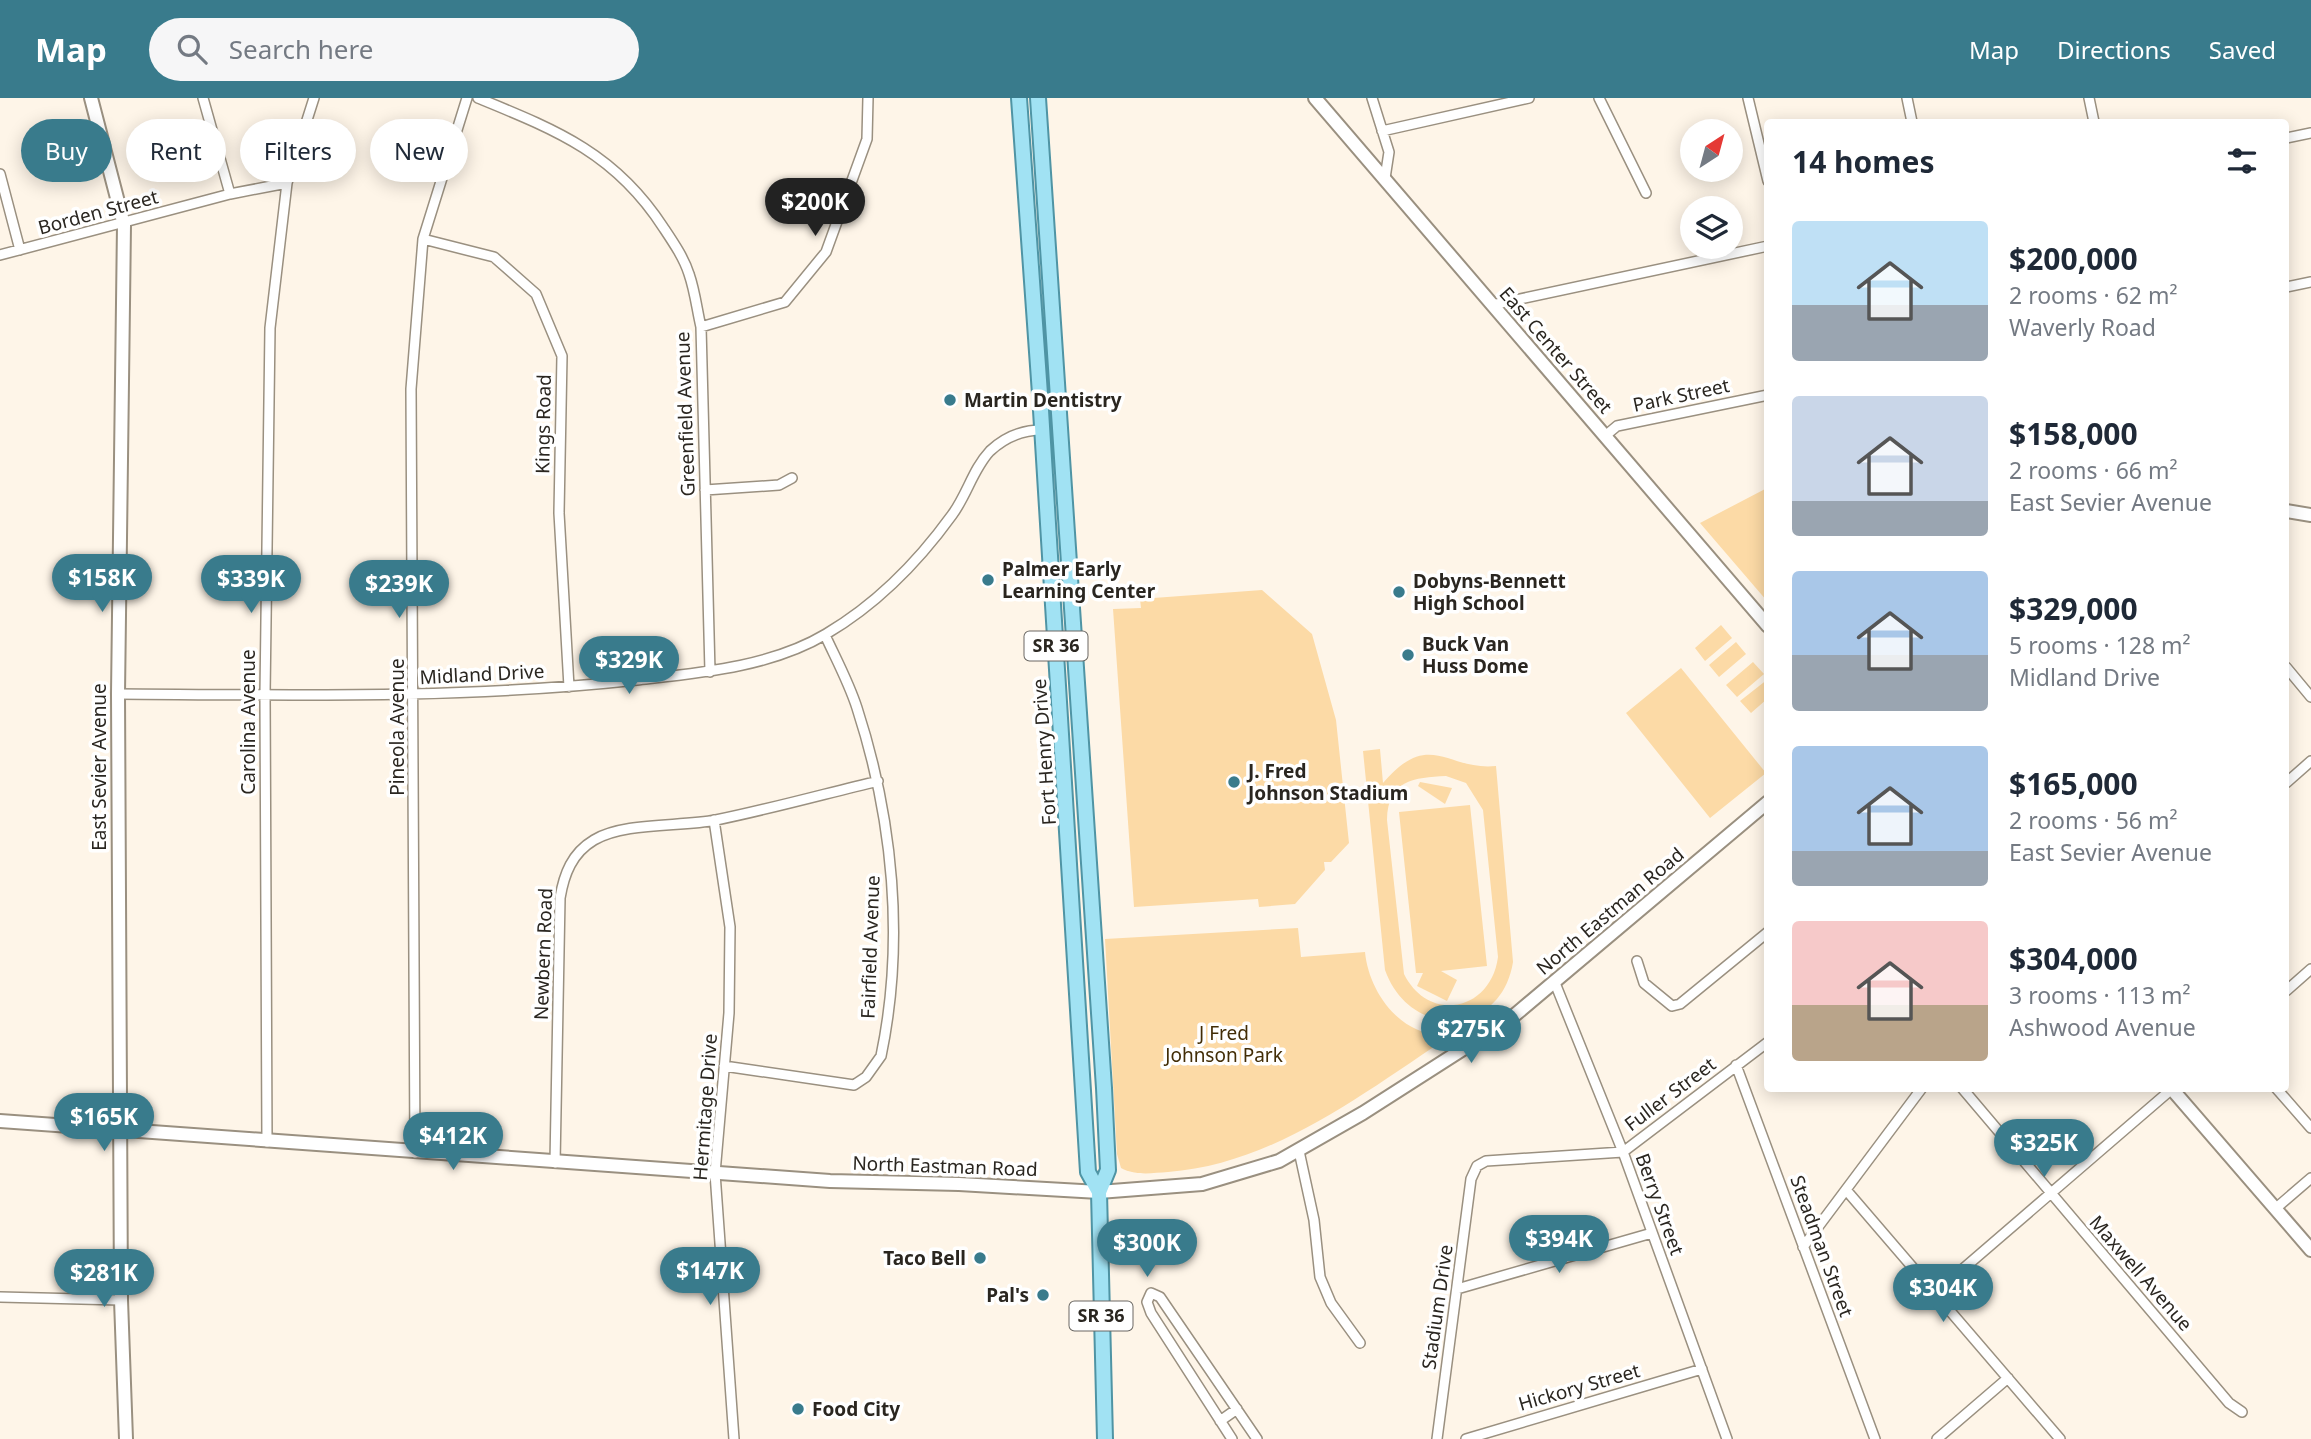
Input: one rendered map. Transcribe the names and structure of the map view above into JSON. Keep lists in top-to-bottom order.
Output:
{
  "streets": {
    "main road": ["SR 36", "Fort Henry Drive"],
    "street": [
      "Borden Street",
      "East Center Street",
      "Park Street",
      "Greenfield Avenue",
      "Kings Road",
      "Midland Drive",
      "Carolina Avenue",
      "Pineola Avenue",
      "East Sevier Avenue",
      "North Eastman Road",
      "Fairfield Avenue",
      "Newbern Road",
      "Fuller Street",
      "Hermitage Drive",
      "Berry Street",
      "Steadman Street",
      "Maxwell Avenue",
      "Stadium Drive",
      "Hickory Street"
    ]
  },
  "crossings": [
    ["Borden Street", "Carolina Avenue"],
    ["Borden Street", "East Sevier Avenue"],
    ["East Center Street", "Park Street"],
    ["Greenfield Avenue", "Midland Drive"],
    ["Kings Road", "Midland Drive"],
    ["Kings Road", "Pineola Avenue"],
    ["Midland Drive", "Carolina Avenue"],
    ["Midland Drive", "Pineola Avenue"],
    ["Midland Drive", "Fort Henry Drive"],
    ["Midland Drive", "East Sevier Avenue"],
    ["Midland Drive", "Fairfield Avenue"],
    ["Carolina Avenue", "North Eastman Road"],
    ["Pineola Avenue", "North Eastman Road"],
    ["Fort Henry Drive", "North Eastman Road"],
    ["East Sevier Avenue", "North Eastman Road"],
    ["North Eastman Road", "Newbern Road"],
    ["North Eastman Road", "Hermitage Drive"],
    ["North Eastman Road", "Berry Street"],
    ["Fairfield Avenue", "Newbern Road"],
    ["Fairfield Avenue", "Hermitage Drive"],
    ["Newbern Road", "Hermitage Drive"],
    ["Fuller Street", "Berry Street"],
    ["Fuller Street", "Steadman Street"],
    ["Fuller Street", "Stadium Drive"],
    ["Berry Street", "Hickory Street"]
  ],
  "parks": ["J Fred Johnson Park"],
  "places": [
    "Martin Dentistry",
    "Palmer Early Learning Center",
    "Dobyns-Bennett High School",
    "Buck Van Huss Dome",
    "J. Fred Johnson Stadium",
    "Taco Bell",
    "Pal's",
    "Food City"
  ],
  "north": "top right",
  "page": {
    "header": "Map",
    "search": "Search here",
    "nav": ["Map", "Directions", "Saved"],
    "chip": [
      "Buy",
      "Rent",
      "Filters",
      "New"
    ],
    "heading": "14 homes",
    "price": [
      "$200K",
      "$158K",
      "$339K",
      "$239K",
      "$329K",
      "$275K",
      "$165K",
      "$412K",
      "$325K",
      "$394K",
      "$300K",
      "$147K",
      "$281K",
      "$304K"
    ],
    "list": [
      {
        "name": "$200,000",
        "note": "2 rooms · 62 m² · Waverly Road"
      },
      {
        "name": "$158,000",
        "note": "2 rooms · 66 m² · East Sevier Avenue"
      },
      {
        "name": "$329,000",
        "note": "5 rooms · 128 m² · Midland Drive"
      },
      {
        "name": "$165,000",
        "note": "2 rooms · 56 m² · East Sevier Avenue"
      },
      {
        "name": "$304,000",
        "note": "3 rooms · 113 m² · Ashwood Avenue"
      }
    ]
  }
}
